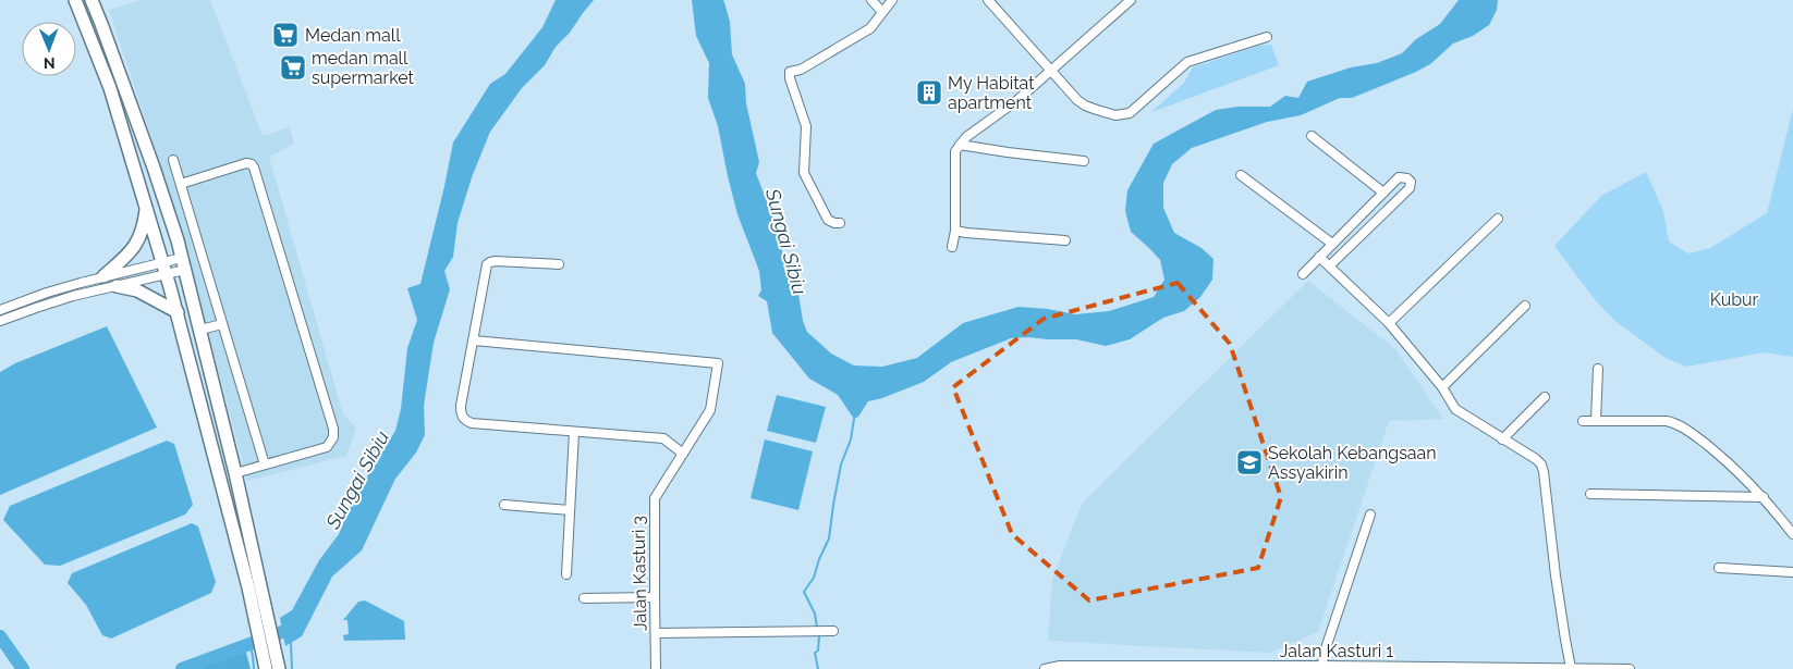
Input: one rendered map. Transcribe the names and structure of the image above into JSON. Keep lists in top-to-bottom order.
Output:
{
  "streets": {
    "street": ["Jalan Kasturi 3", "Jalan Kasturi 1"]
  },
  "water": ["Sungai Sibiu"],
  "parks": ["Kubur"],
  "places": {
    "supermarket": ["Medan mall", "medan mall supermarket"],
    "building": ["My Habitat apartment"],
    "school or university": ["Sekolah Kebangsaan Assyakirin"]
  },
  "north": "bottom"
}
